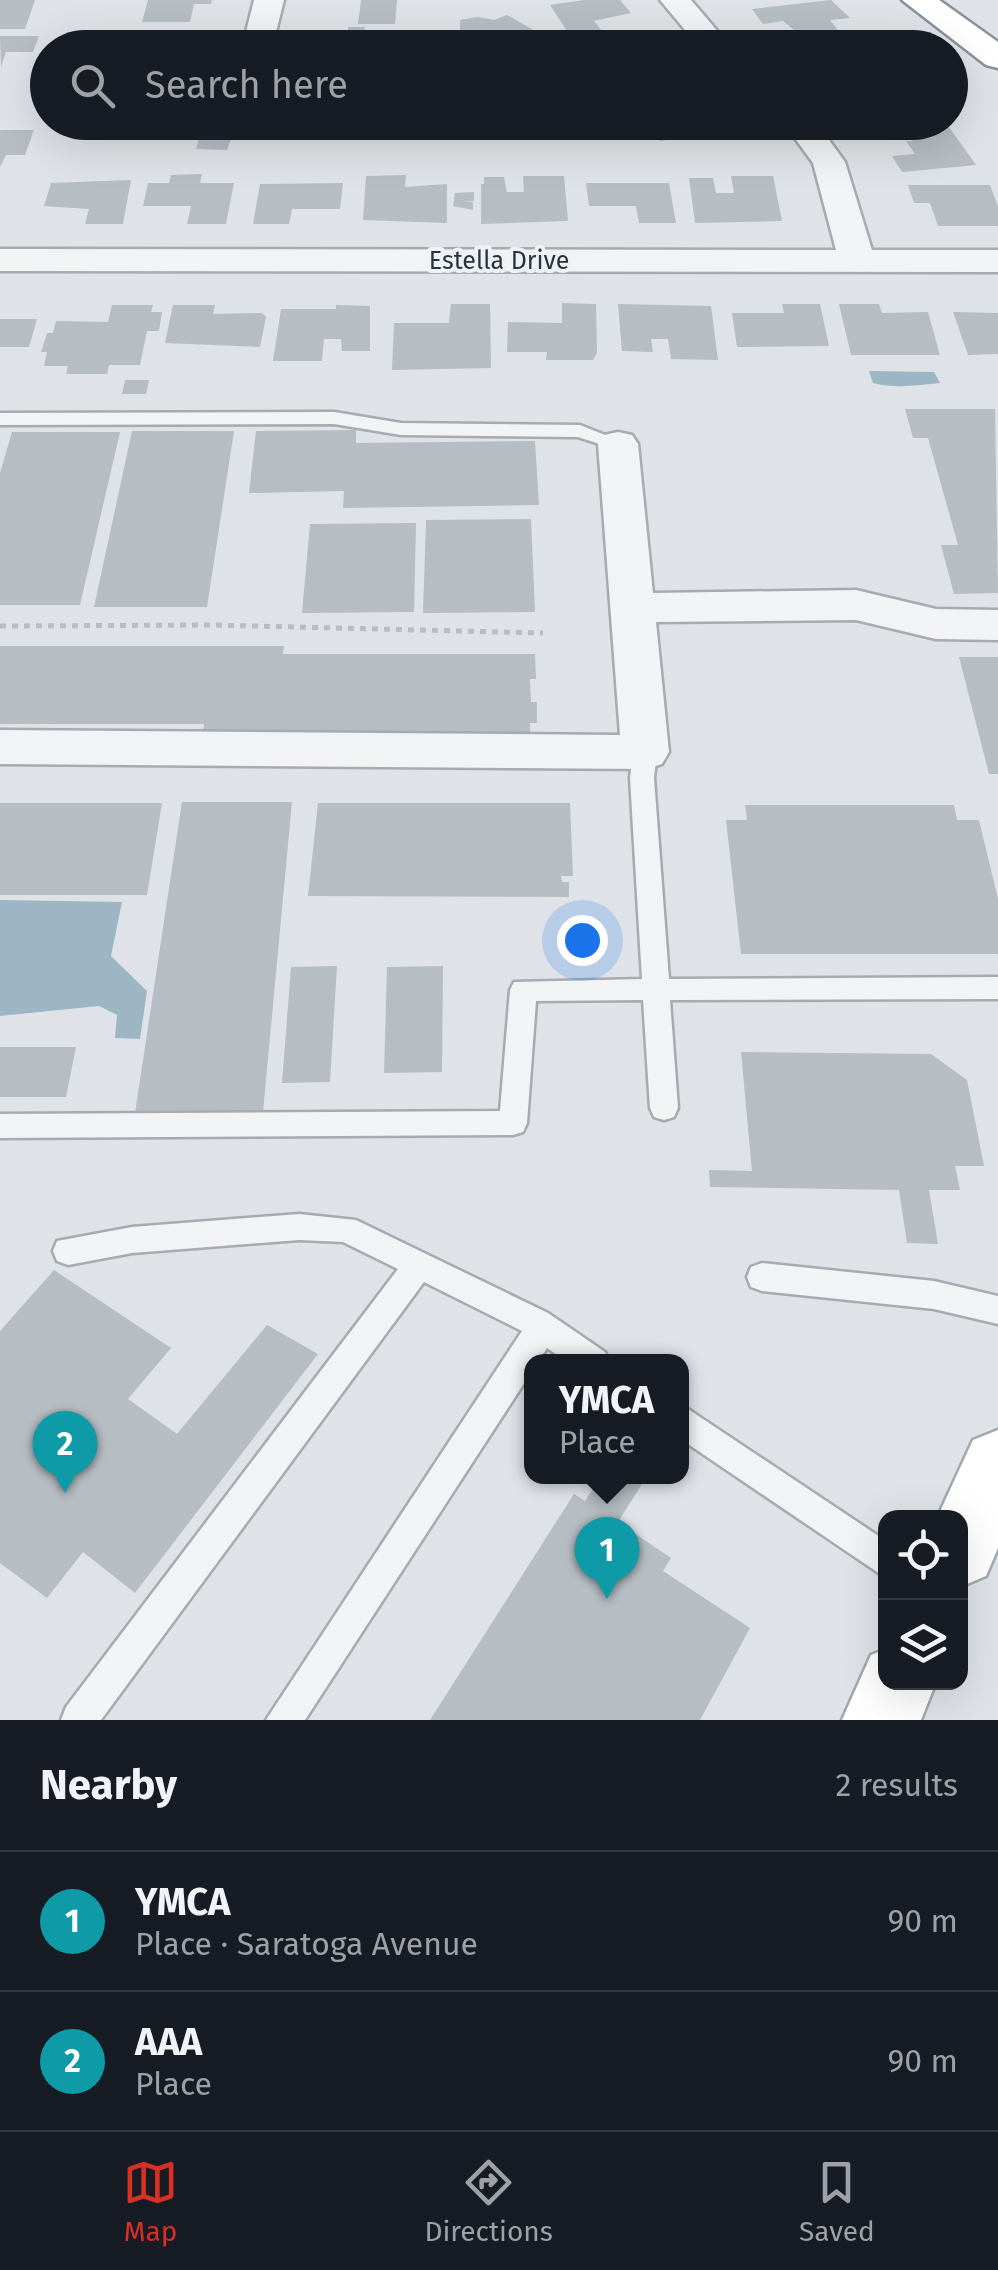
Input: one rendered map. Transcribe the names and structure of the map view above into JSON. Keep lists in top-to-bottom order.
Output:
{
  "streets": {
    "street": ["Estella Drive"]
  },
  "page": {
    "search": "Search here",
    "popup": ["YMCA", "Place"],
    "pins": ["2", "1"],
    "heading": ["Nearby", "2 results"],
    "list": [
      {
        "mark": "1",
        "name": "YMCA",
        "note": "Place · Saratoga Avenue",
        "value": "90 m"
      },
      {
        "mark": "2",
        "name": "AAA",
        "note": "Place",
        "value": "90 m"
      }
    ],
    "nav": ["Map", "Directions", "Saved"]
  }
}
